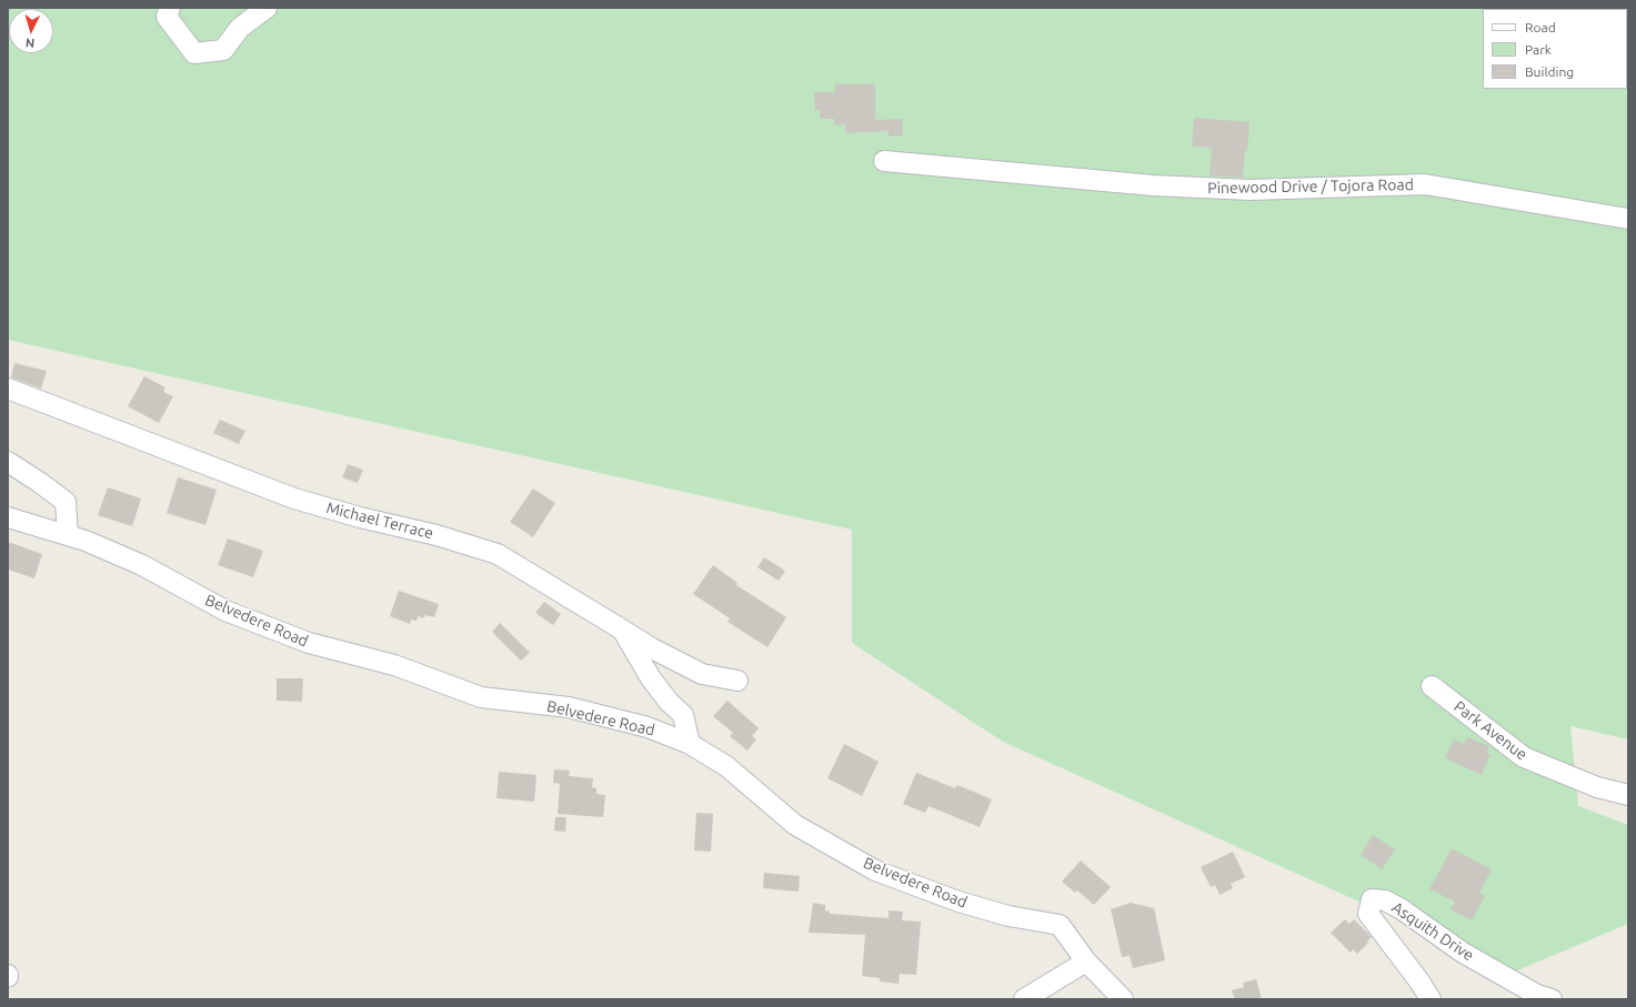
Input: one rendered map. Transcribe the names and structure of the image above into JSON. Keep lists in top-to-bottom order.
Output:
{
  "streets": {
    "street": [
      "Pinewood Drive / Tojora Road",
      "Michael Terrace",
      "Belvedere Road",
      "Park Avenue",
      "Asquith Drive"
    ]
  },
  "legend": ["Road", "Park", "Building"],
  "north": "bottom"
}
